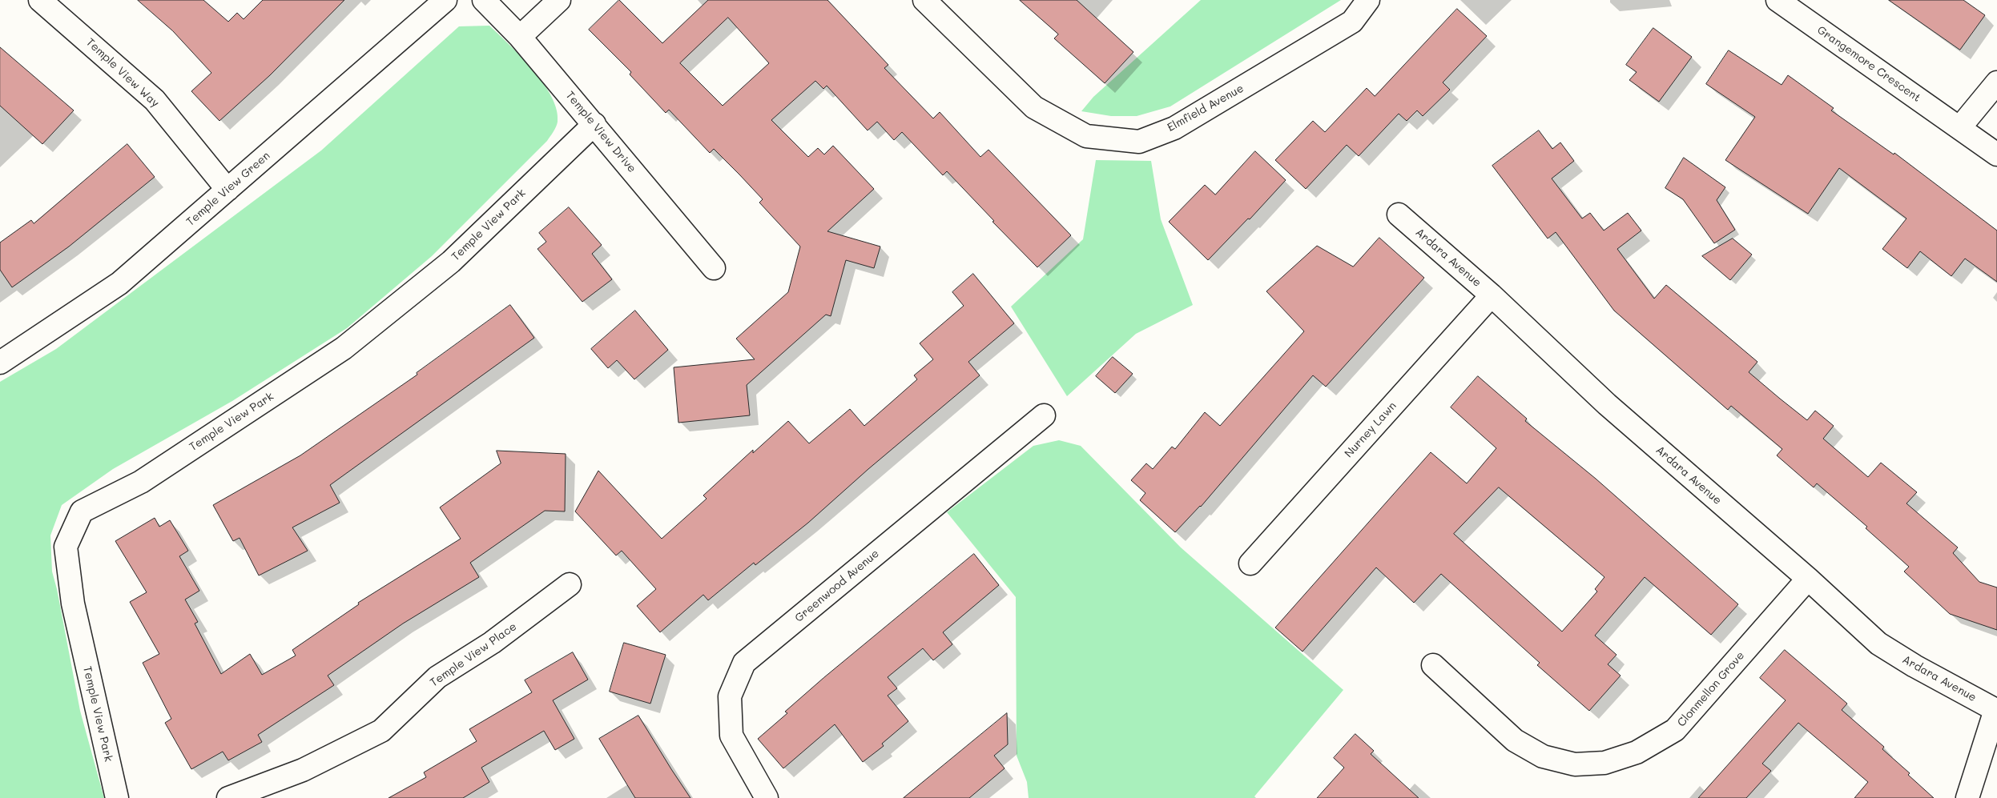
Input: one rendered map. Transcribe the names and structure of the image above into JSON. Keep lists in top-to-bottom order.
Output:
{
  "streets": {
    "street": [
      "Grangemore Crescent",
      "Temple View Way",
      "Elmfield Avenue",
      "Temple View Drive",
      "Temple View Green",
      "Temple View Park",
      "Ardara Avenue",
      "Nurney Lawn",
      "Greenwood Avenue",
      "Temple View Place",
      "Clonmellon Grove"
    ]
  },
  "crossings": [
    ["Temple View Way", "Temple View Green"],
    ["Temple View Drive", "Temple View Park"],
    ["Ardara Avenue", "Nurney Lawn"],
    ["Ardara Avenue", "Clonmellon Grove"]
  ]
}
